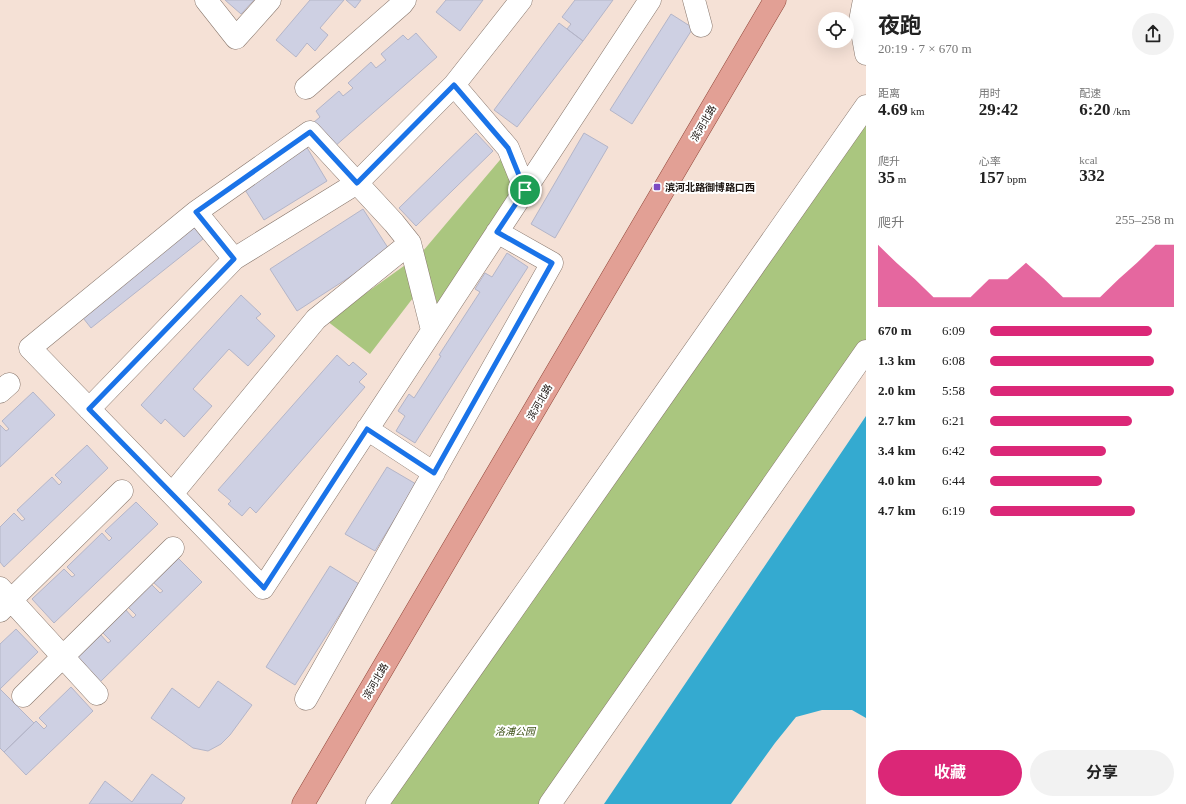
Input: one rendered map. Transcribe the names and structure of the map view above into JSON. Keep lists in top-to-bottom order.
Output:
{
  "streets": {
    "main road": ["滨河北路"]
  },
  "parks": ["洛浦公园"],
  "places": {
    "transit": ["滨河北路御博路口西"]
  },
  "page": {
    "heading": ["夜跑", "20:19 · 7 × 670 m"],
    "stats": [
      ["距离", "4.69 km"],
      ["用时", "29:42"],
      ["配速", "6:20 /km"],
      ["爬升", "35 m"],
      ["心率", "157 bpm"],
      ["kcal", "332"]
    ],
    "chart": ["爬升", "255–258 m"],
    "list": [
      {
        "name": "670 m",
        "note": "6:09"
      },
      {
        "name": "1.3 km",
        "note": "6:08"
      },
      {
        "name": "2.0 km",
        "note": "5:58"
      },
      {
        "name": "2.7 km",
        "note": "6:21"
      },
      {
        "name": "3.4 km",
        "note": "6:42"
      },
      {
        "name": "4.0 km",
        "note": "6:44"
      },
      {
        "name": "4.7 km",
        "note": "6:19"
      }
    ],
    "buttons": ["收藏", "分享"]
  }
}
